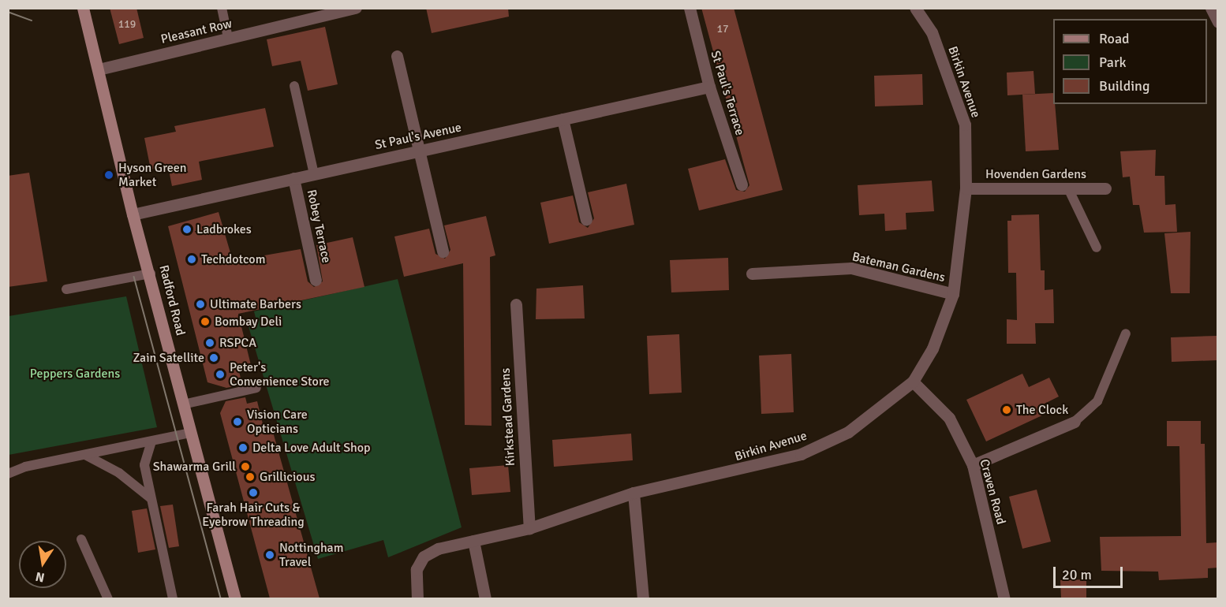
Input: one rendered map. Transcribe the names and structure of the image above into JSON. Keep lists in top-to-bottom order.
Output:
{
  "streets": {
    "street": [
      "Pleasant Row",
      "Birkin Avenue",
      "St Paul's Terrace",
      "St Paul's Avenue",
      "Hovenden Gardens",
      "Robey Terrace",
      "Bateman Gardens",
      "Radford Road",
      "Kirkstead Gardens",
      "Craven Road"
    ]
  },
  "crossings": [
    ["Pleasant Row", "Radford Road"],
    ["Birkin Avenue", "Hovenden Gardens"],
    ["Birkin Avenue", "Bateman Gardens"],
    ["Birkin Avenue", "Kirkstead Gardens"],
    ["Birkin Avenue", "Craven Road"],
    ["St Paul's Terrace", "St Paul's Avenue"],
    ["St Paul's Avenue", "Robey Terrace"],
    ["St Paul's Avenue", "Radford Road"]
  ],
  "parks": ["Peppers Gardens"],
  "places": [
    "Hyson Green Market",
    "Ladbrokes",
    "Techdotcom",
    "Ultimate Barbers",
    "Bombay Deli",
    "RSPCA",
    "Zain Satellite",
    "Peter's Convenience Store",
    "The Clock",
    "Vision Care Opticians",
    "Delta Love Adult Shop",
    "Shawarma Grill",
    "Grillicious",
    "Farah Hair Cuts & Eyebrow Threading",
    "Nottingham Travel"
  ],
  "house_numbers": ["119", "17"],
  "legend": ["Road", "Park", "Building"],
  "scale_bar": "20 m",
  "north": "bottom"
}
